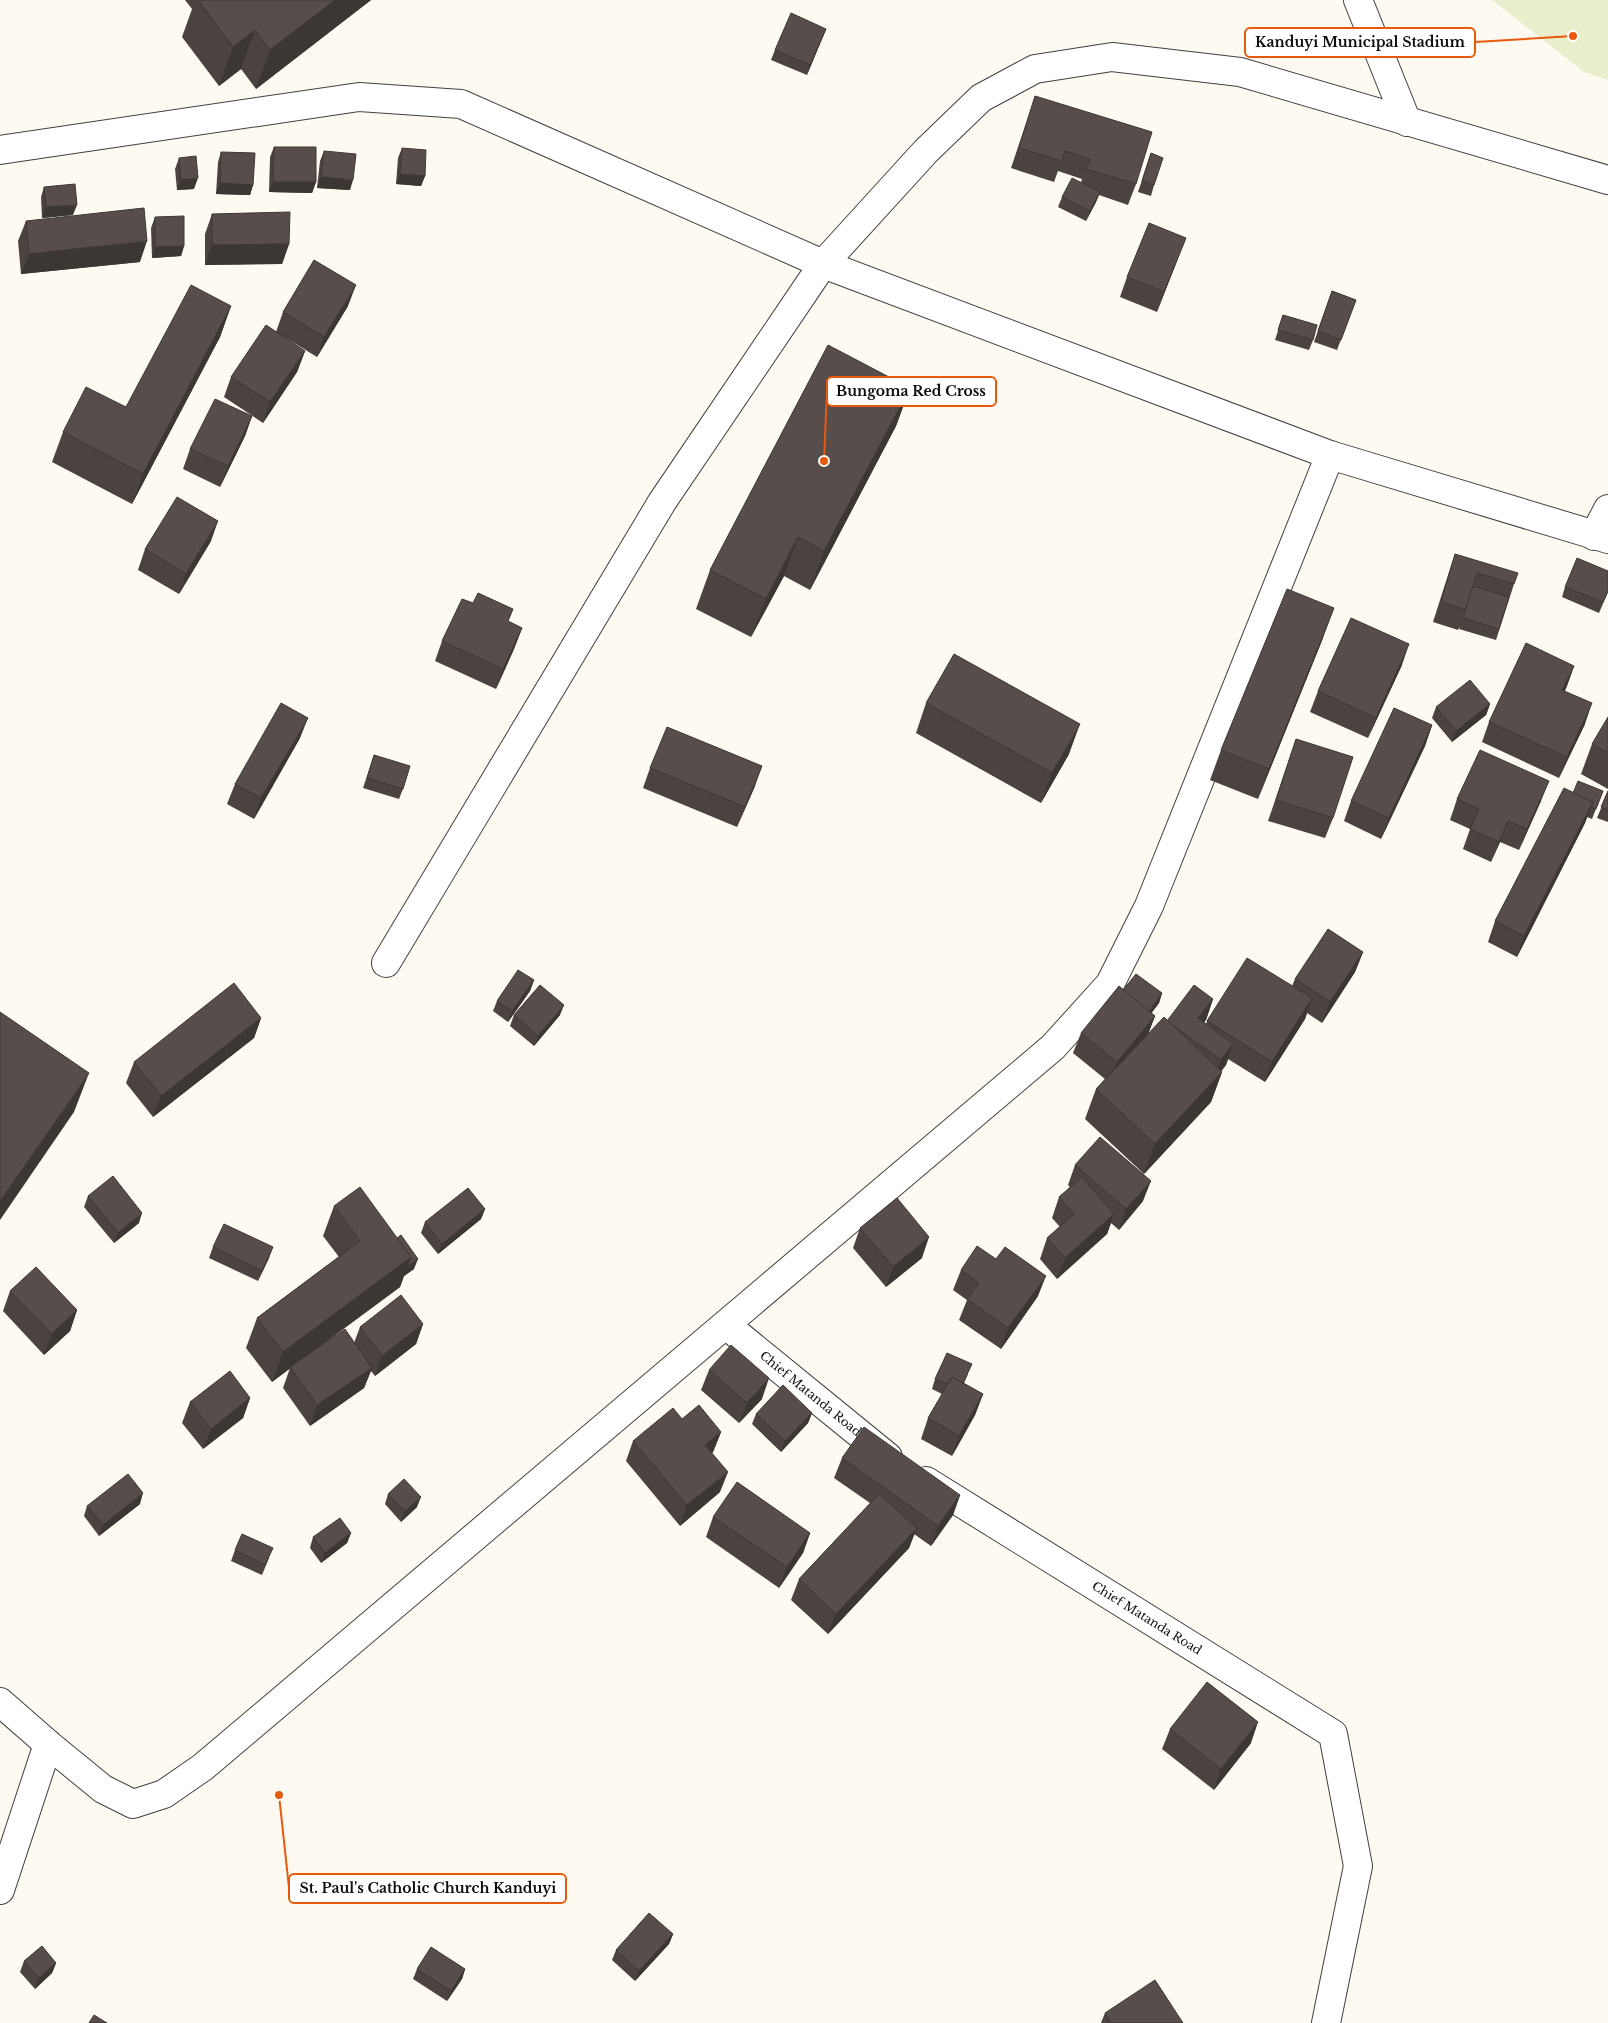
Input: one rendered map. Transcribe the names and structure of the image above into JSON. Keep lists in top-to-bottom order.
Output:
{
  "streets": {
    "street": ["Chief Matanda Road"]
  },
  "places": ["Kanduyi Municipal Stadium", "Bungoma Red Cross", "St. Paul's Catholic Church Kanduyi"]
}
